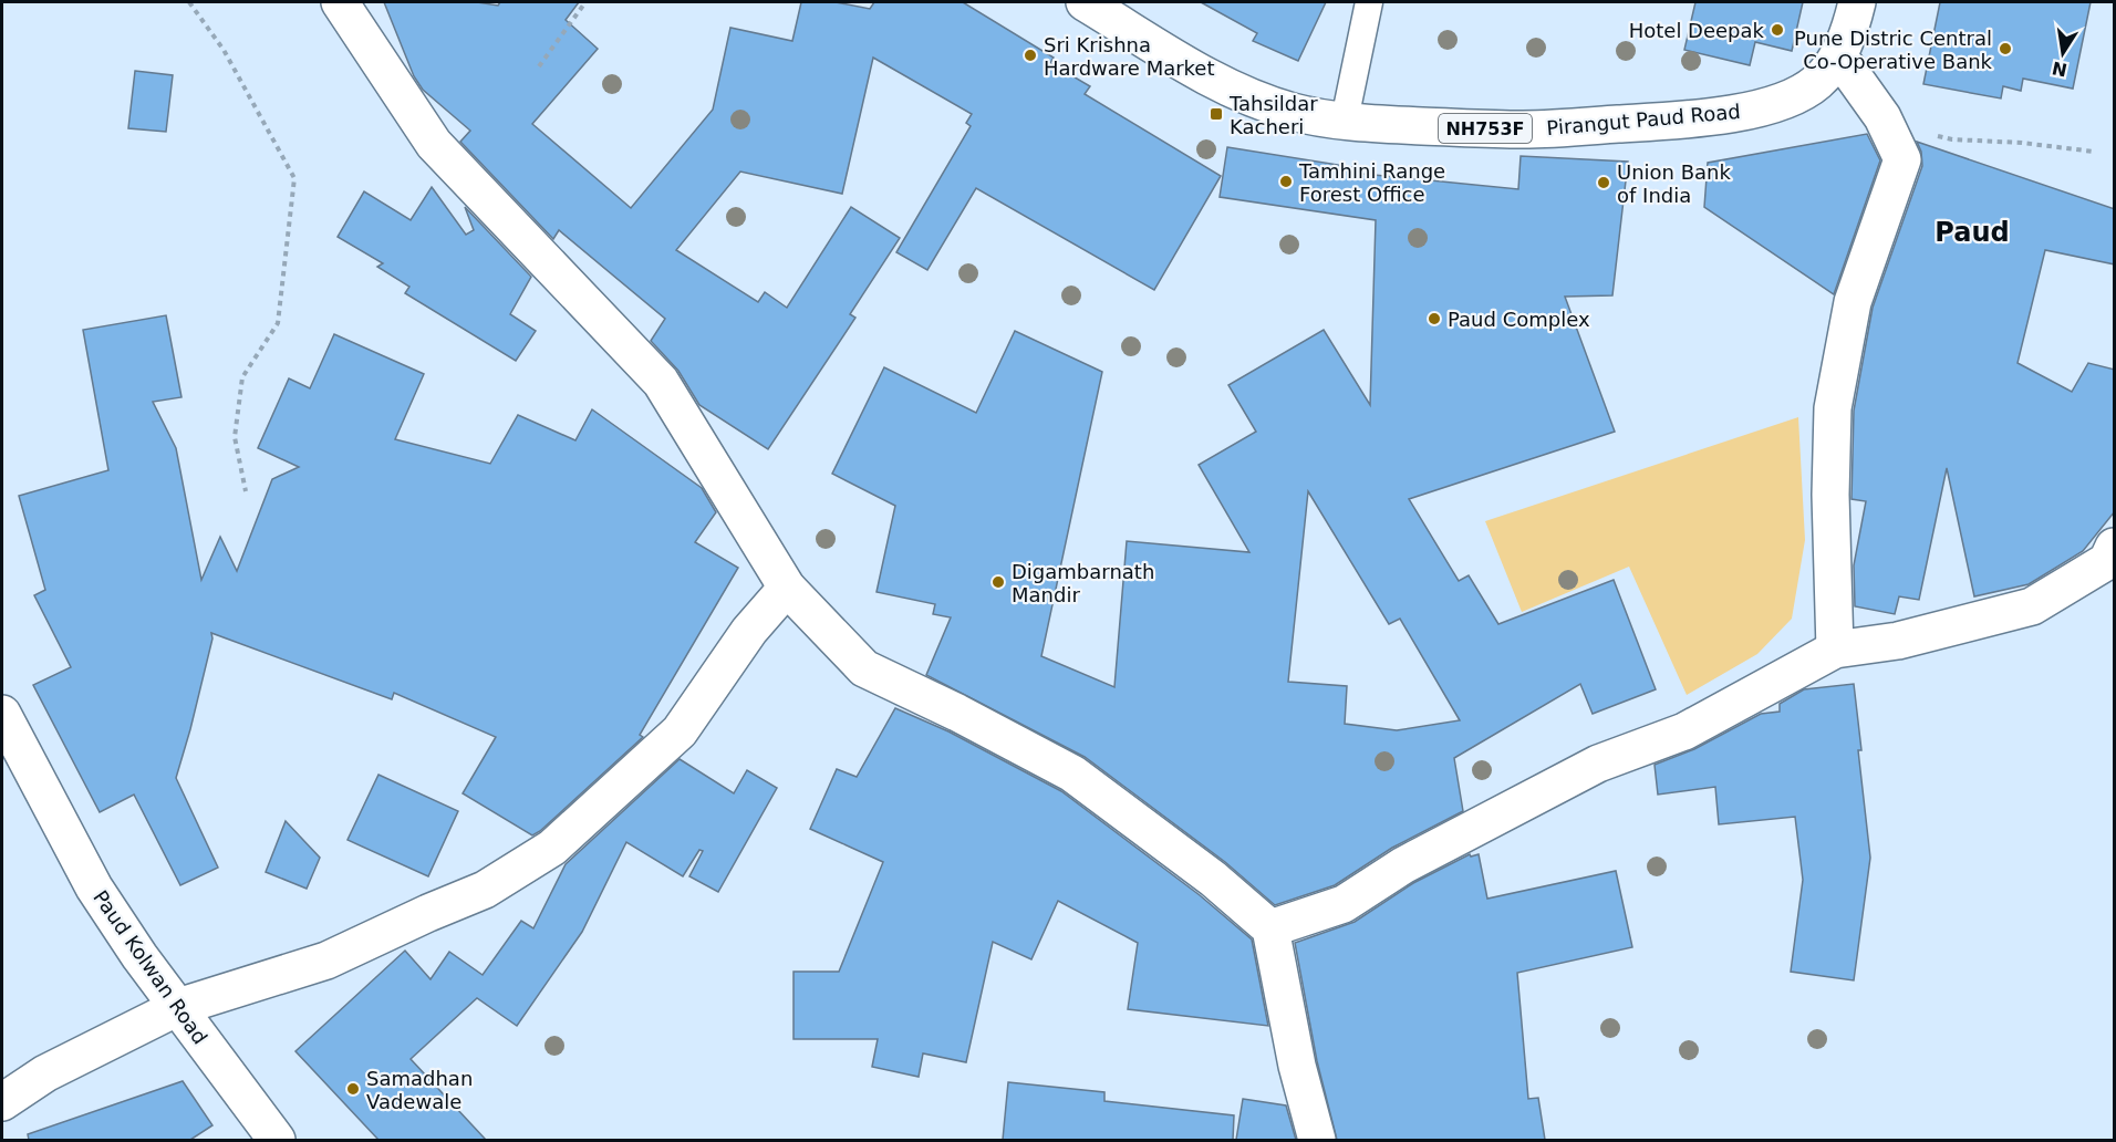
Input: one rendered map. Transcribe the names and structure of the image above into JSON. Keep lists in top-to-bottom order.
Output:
{
  "streets": {
    "street": ["Pirangut Paud Road", "NH753F", "Paud Kolwan Road"]
  },
  "districts": ["Paud"],
  "places": {
    "other": [
      "Hotel Deepak",
      "Pune Distric Central Co-Operative Bank",
      "Sri Krishna Hardware Market",
      "Tamhini Range Forest Office",
      "Union Bank of India",
      "Paud Complex",
      "Digambarnath Mandir",
      "Samadhan Vadewale"
    ],
    "transit": ["Tahsildar Kacheri"]
  },
  "north": "bottom"
}
